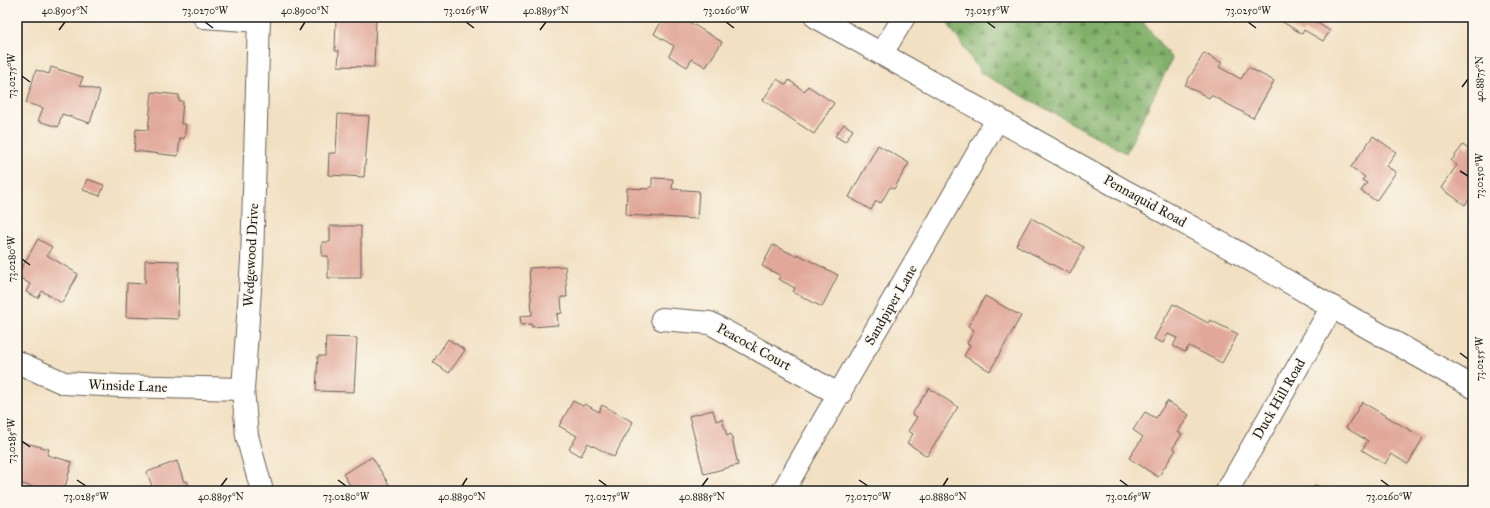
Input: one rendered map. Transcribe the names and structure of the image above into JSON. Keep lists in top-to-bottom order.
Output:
{
  "streets": {
    "street": [
      "Pennaquid Road",
      "Wedgewood Drive",
      "Sandpiper Lane",
      "Peacock Court",
      "Winside Lane",
      "Duck Hill Road"
    ]
  },
  "crossings": [
    ["Pennaquid Road", "Sandpiper Lane"],
    ["Pennaquid Road", "Duck Hill Road"],
    ["Wedgewood Drive", "Winside Lane"],
    ["Sandpiper Lane", "Peacock Court"]
  ],
  "coordinates": [
    "40.8905°N",
    "73.0270°W",
    "40.8900°N",
    "73.0265°W",
    "40.8895°N",
    "73.0260°W",
    "73.0255°W",
    "73.0250°W",
    "73.0275°W",
    "40.8875°N",
    "73.0280°W",
    "73.0285°W",
    "40.8890°N",
    "40.8885°N",
    "40.8880°N"
  ]
}
